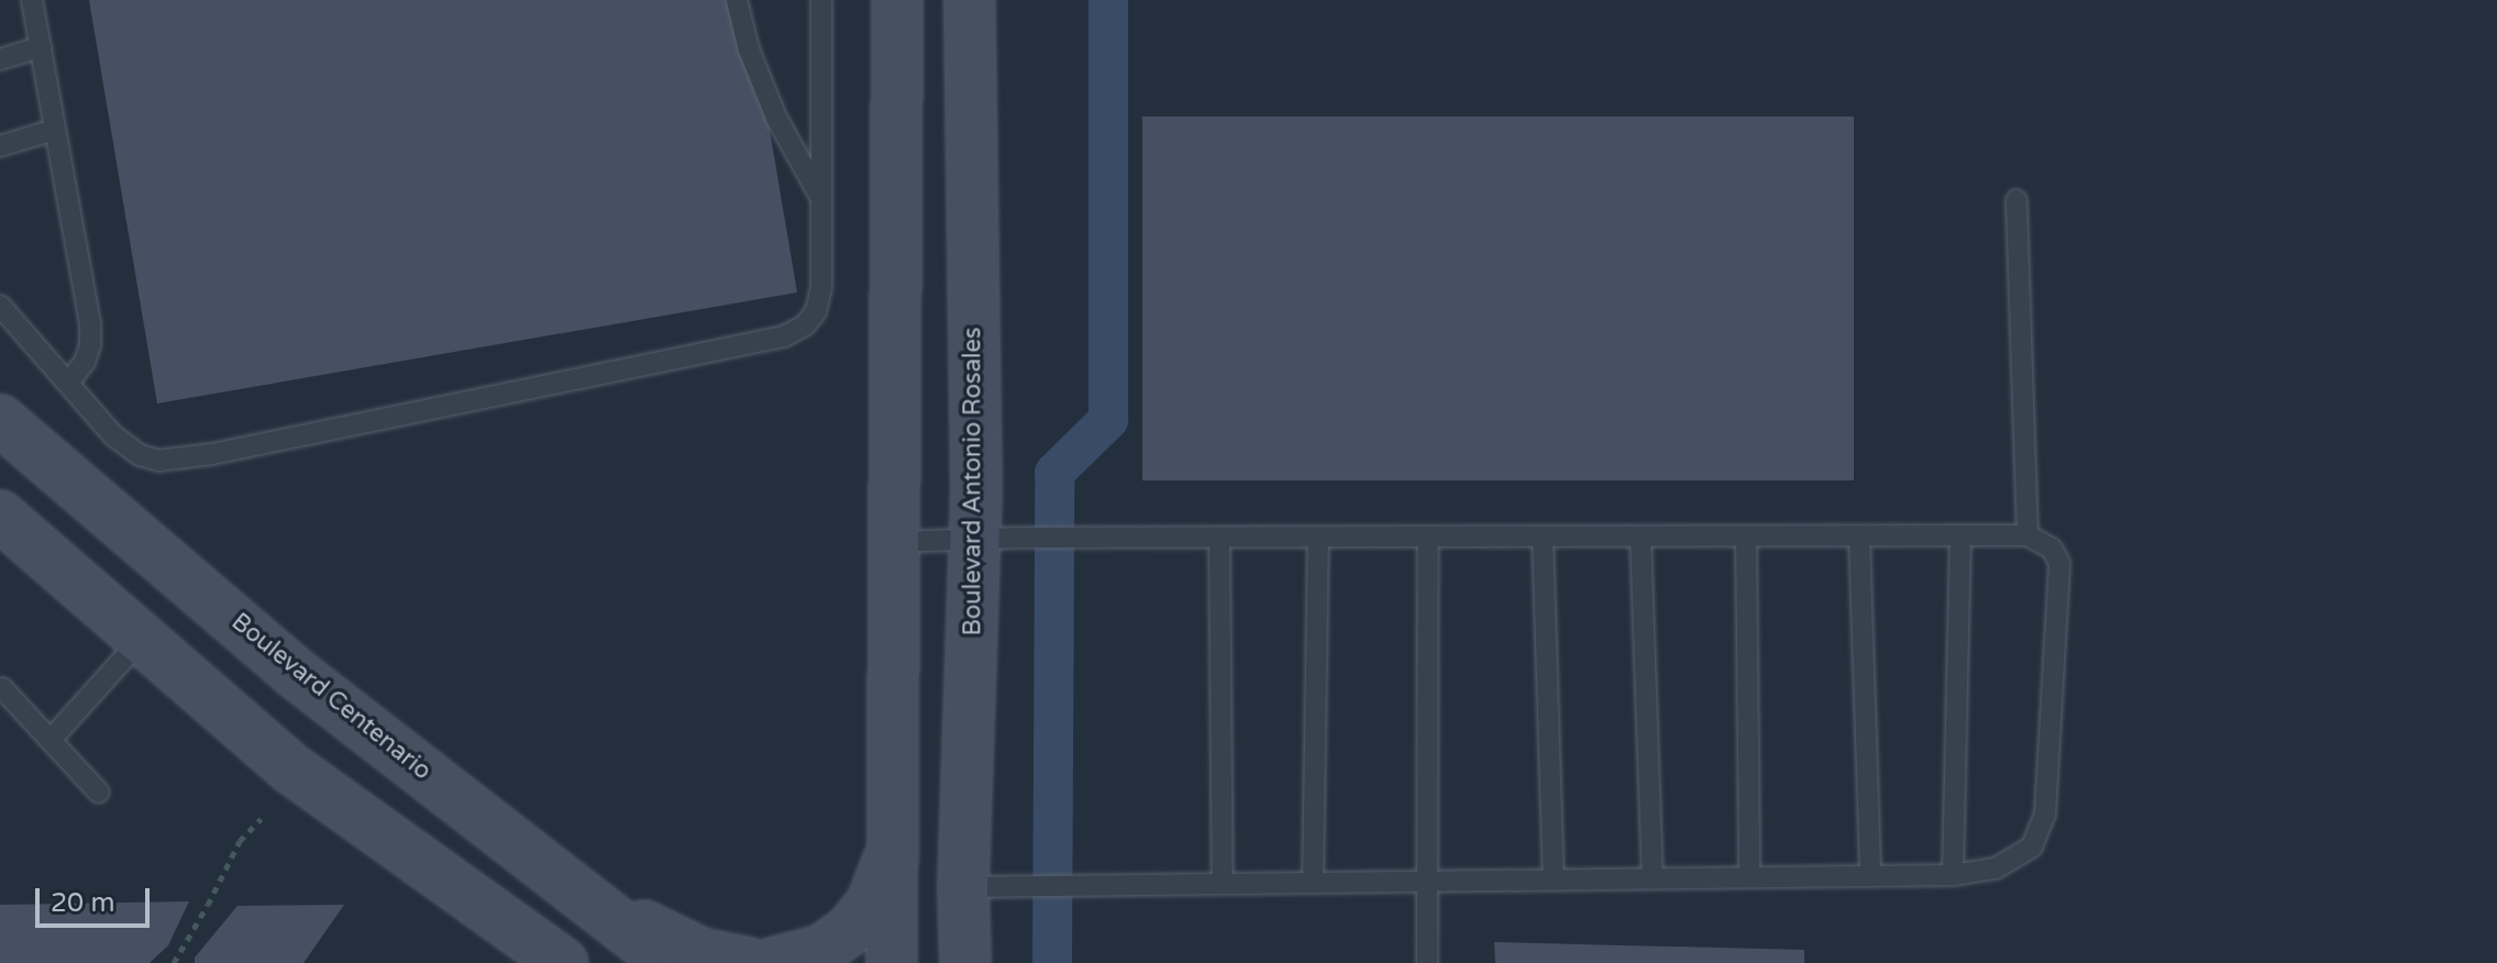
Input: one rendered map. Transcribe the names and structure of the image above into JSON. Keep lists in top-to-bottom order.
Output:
{
  "streets": {
    "main road": ["Boulevard Antonio Rosales", "Boulevard Centenario"]
  },
  "scale_bar": "20 m"
}
